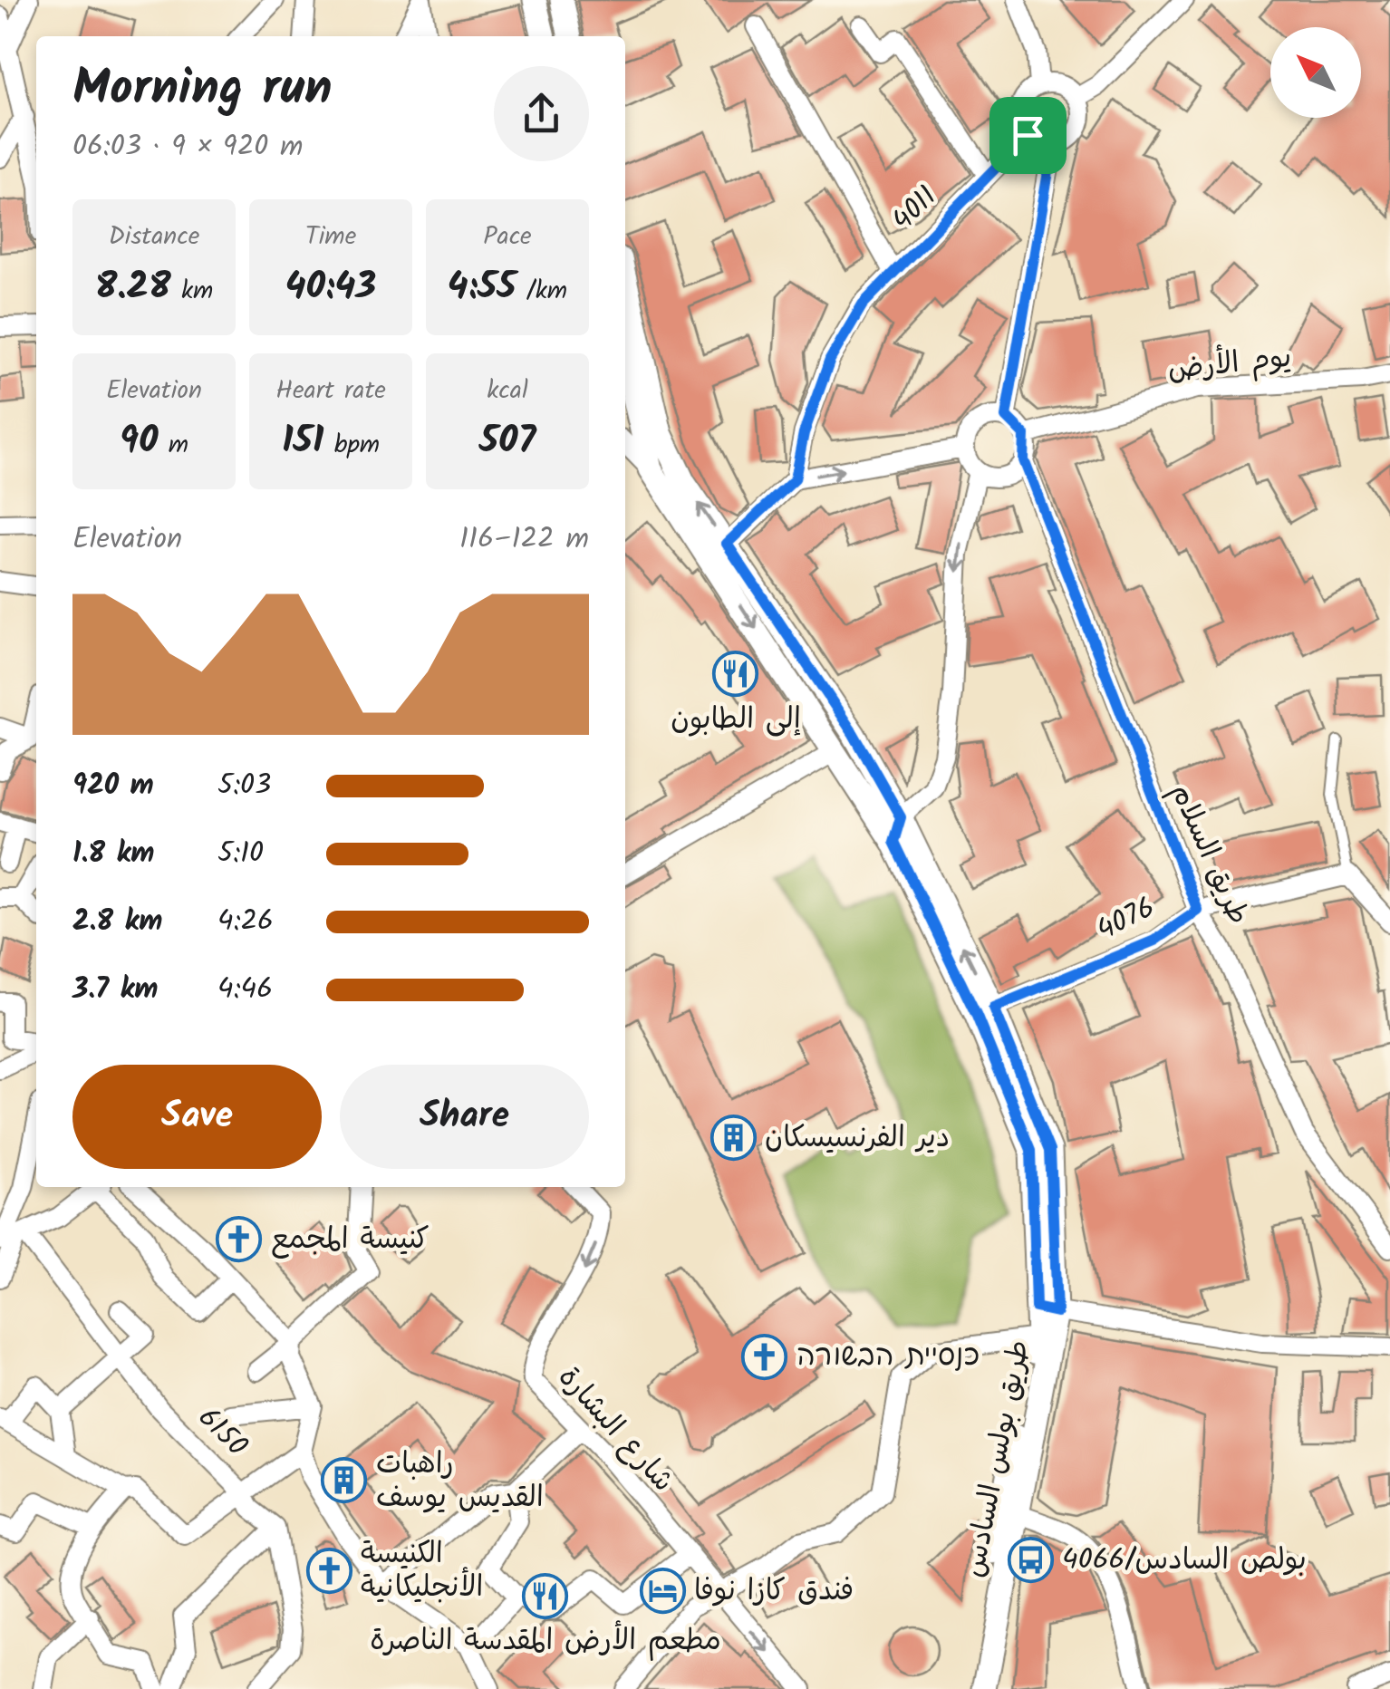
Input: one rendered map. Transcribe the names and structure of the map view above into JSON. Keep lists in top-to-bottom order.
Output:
{
  "streets": {
    "street": [
      "4011",
      "يوم الأرض",
      "طريق السلام",
      "4076",
      "شارع البشارة",
      "6150",
      "طريق بولس السادس"
    ]
  },
  "crossings": [
    ["يوم الأرض", "طريق السلام"],
    ["طريق السلام", "4076"],
    ["4076", "طريق بولس السادس"]
  ],
  "one_way": ["شارع البشارة"],
  "places": {
    "restaurant": ["إلى الطابون", "مطعم الأرض المقدسة الناصرة"],
    "building": ["دير الفرنسيسكان", "راهبات القديس يوسف"],
    "church": ["كنيسة المجمع", "כנסיית הבשורה", "الكنيسة الأنجليكانية"],
    "bus stop": ["بولص السادس/4066"],
    "hotel": ["فندق كازا نوفا"]
  },
  "north": "top left",
  "page": {
    "heading": ["Morning run", "06:03 · 9 × 920 m"],
    "stats": [
      ["Distance", "8.28 km"],
      ["Time", "40:43"],
      ["Pace", "4:55 /km"],
      ["Elevation", "90 m"],
      ["Heart rate", "151 bpm"],
      ["kcal", "507"]
    ],
    "chart": ["Elevation", "116–122 m"],
    "list": [
      {
        "name": "920 m",
        "note": "5:03"
      },
      {
        "name": "1.8 km",
        "note": "5:10"
      },
      {
        "name": "2.8 km",
        "note": "4:26"
      },
      {
        "name": "3.7 km",
        "note": "4:46"
      }
    ],
    "buttons": ["Save", "Share"]
  }
}
